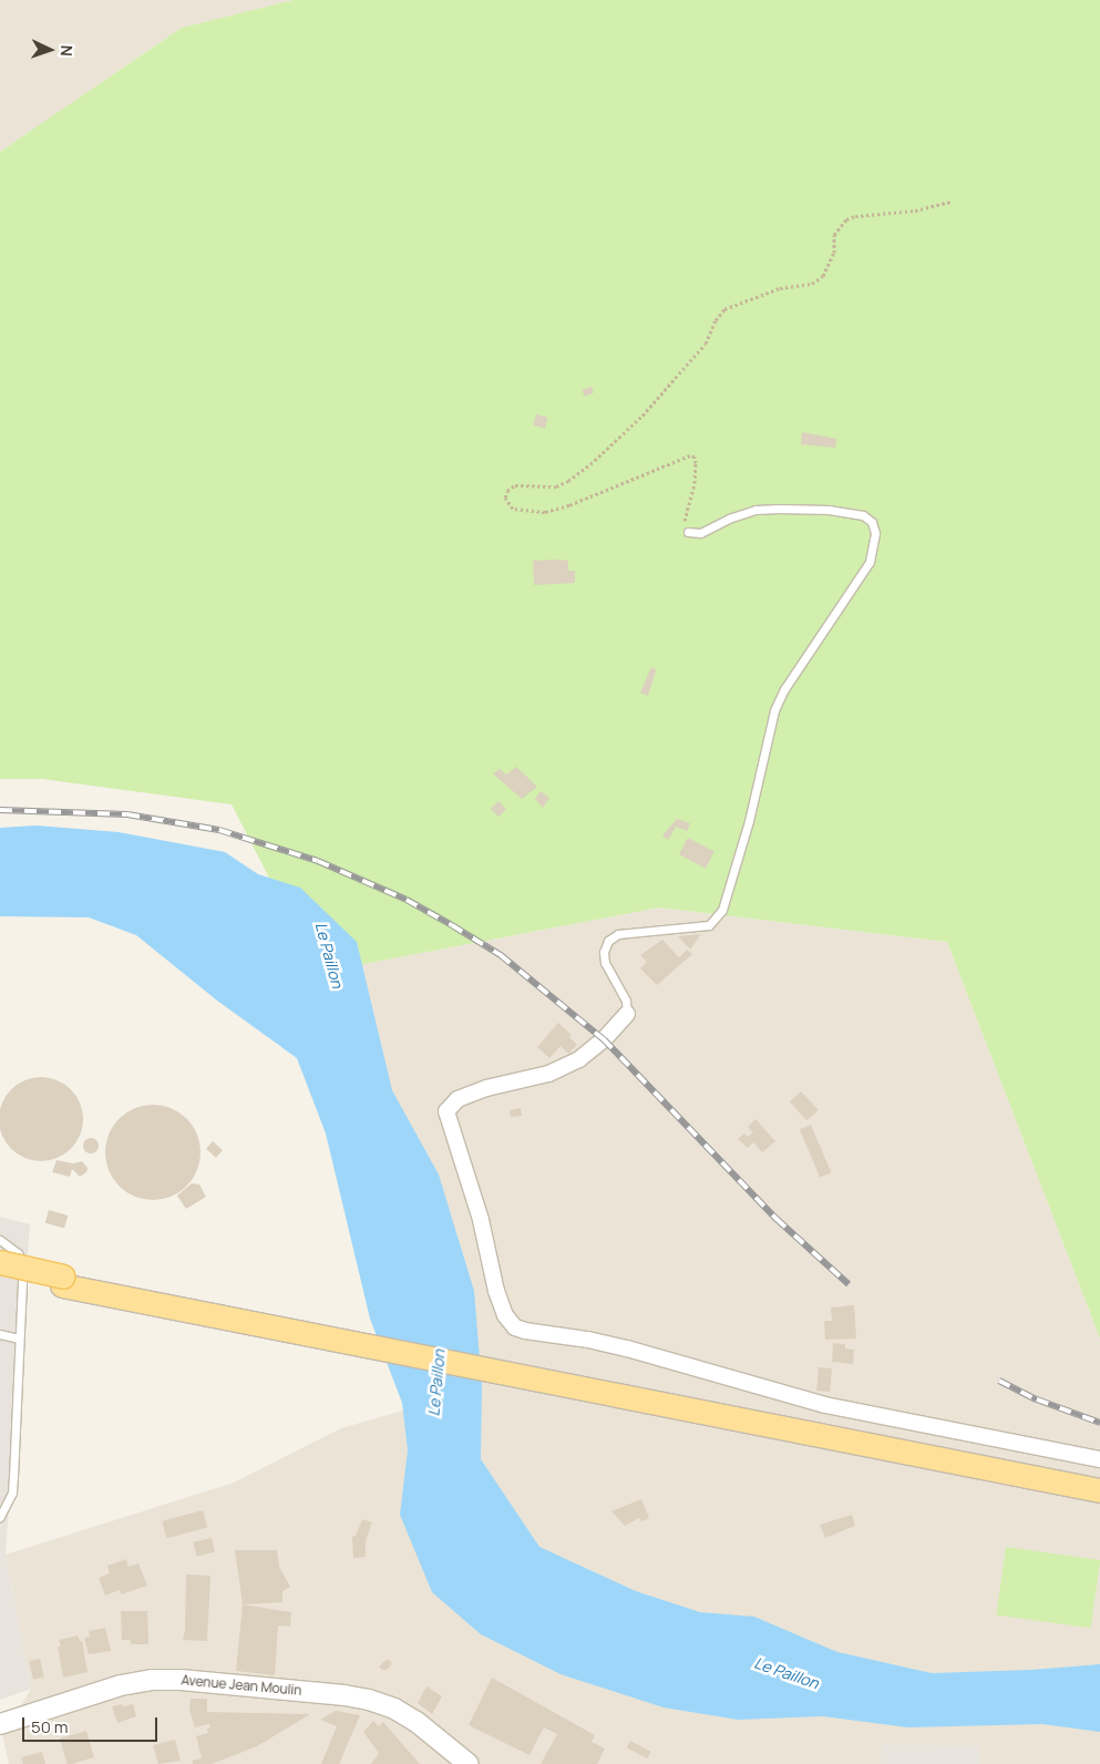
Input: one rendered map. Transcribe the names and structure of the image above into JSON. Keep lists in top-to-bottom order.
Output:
{
  "streets": {
    "street": ["Avenue Jean Moulin"]
  },
  "water": ["Le Paillon"],
  "scale_bar": "50 m",
  "north": "right"
}
